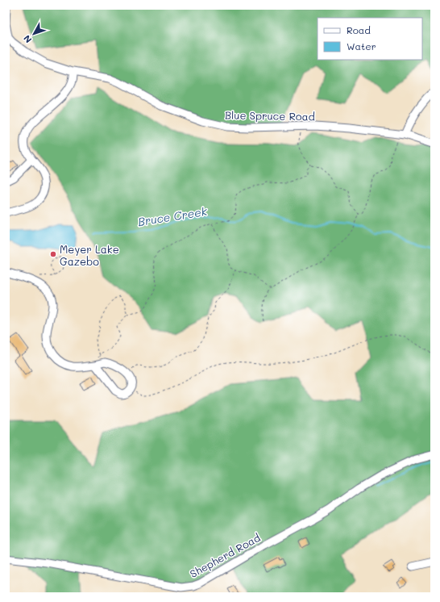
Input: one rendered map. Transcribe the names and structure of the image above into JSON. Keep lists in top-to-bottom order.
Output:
{
  "streets": {
    "street": ["Blue Spruce Road", "Shepherd Road"]
  },
  "water": ["Bruce Creek"],
  "places": ["Meyer Lake Gazebo"],
  "legend": ["Road", "Water"],
  "north": "bottom left"
}
